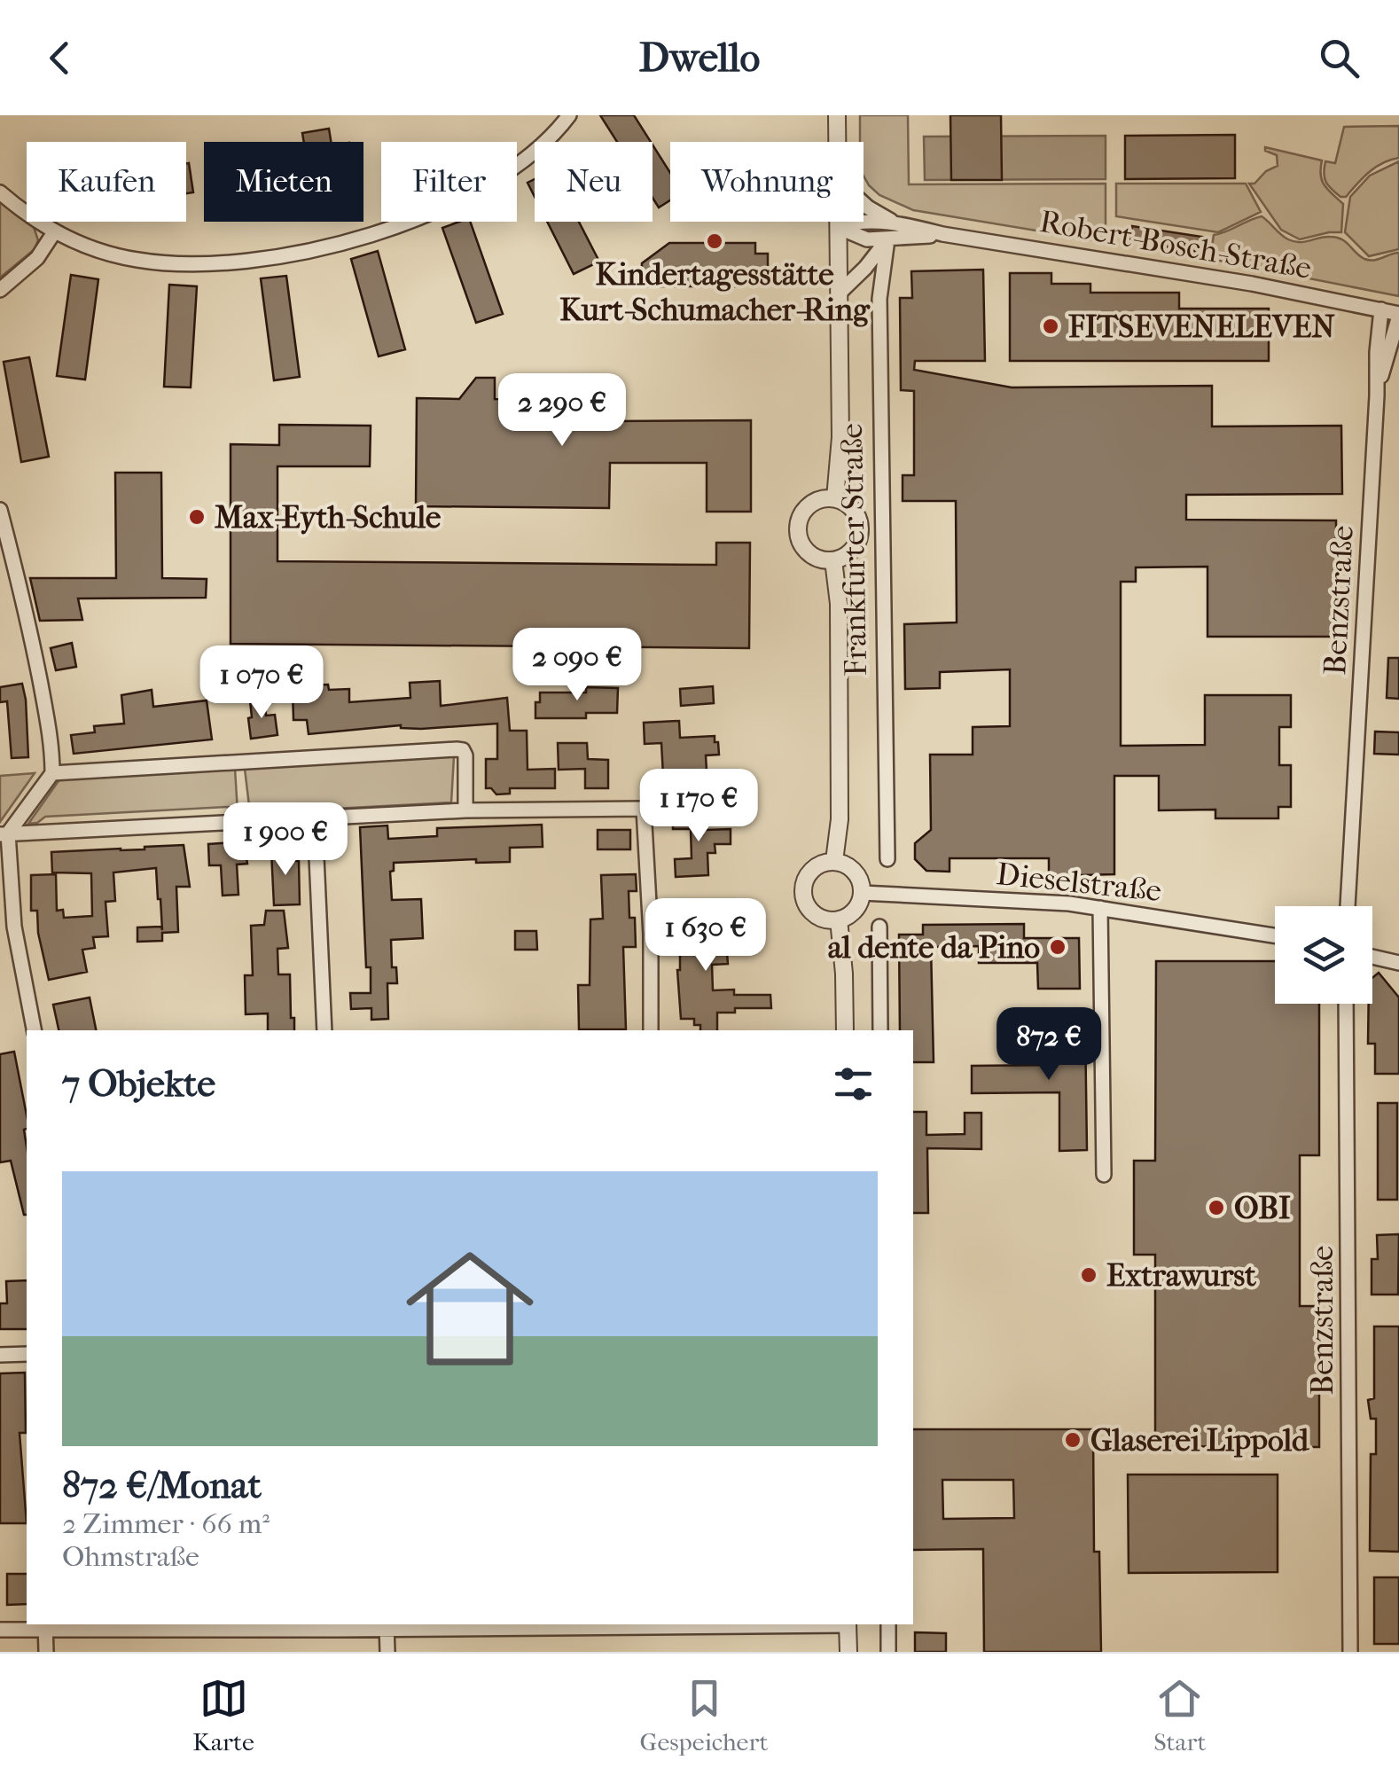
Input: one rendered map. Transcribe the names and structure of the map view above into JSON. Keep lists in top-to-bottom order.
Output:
{
  "streets": {
    "street": [
      "Robert-Bosch-Straße",
      "Frankfurter Straße",
      "Benzstraße",
      "Dieselstraße"
    ]
  },
  "crossings": [
    ["Robert-Bosch-Straße", "Frankfurter Straße"],
    ["Robert-Bosch-Straße", "Benzstraße"],
    ["Frankfurter Straße", "Dieselstraße"]
  ],
  "places": [
    "Kindertagesstätte Kurt-Schumacher-Ring",
    "FITSEVENELEVEN",
    "Max-Eyth-Schule",
    "al dente da Pino",
    "OBI",
    "Extrawurst",
    "Glaserei Lippold"
  ],
  "page": {
    "header": "Dwello",
    "chip": [
      "Kaufen",
      "Mieten",
      "Filter",
      "Neu",
      "Wohnung"
    ],
    "price": [
      "2 290 €",
      "2 090 €",
      "1 070 €",
      "1 170 €",
      "1 900 €",
      "1 630 €",
      "872 €"
    ],
    "heading": "7 Objekte",
    "list": [
      {
        "name": "872 €/Monat",
        "note": "2 Zimmer · 66 m² · Ohmstraße"
      }
    ],
    "tabs": ["Karte", "Gespeichert", "Start"]
  }
}
